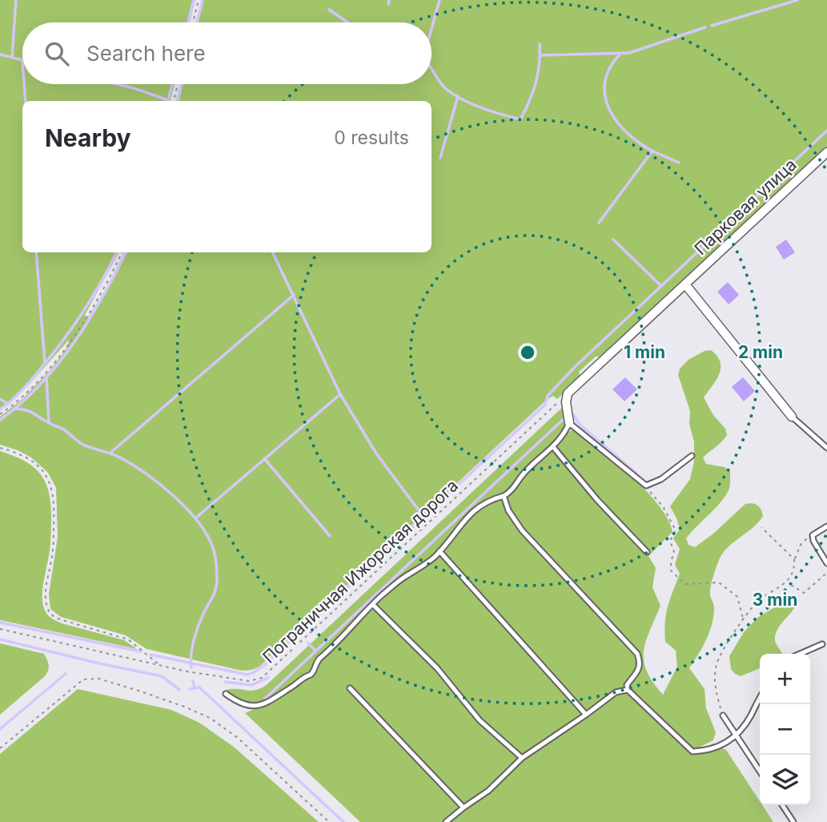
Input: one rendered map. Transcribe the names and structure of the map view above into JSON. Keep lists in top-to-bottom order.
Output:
{
  "streets": {
    "street": ["Парковая улица"],
    "path": ["Пограничная Ижорская дорога"]
  },
  "page": {
    "search": "Search here",
    "heading": ["Nearby", "0 results"],
    "map_buttons": ["+", "−"]
  },
  "rings": ["1 min", "2 min", "3 min"]
}
